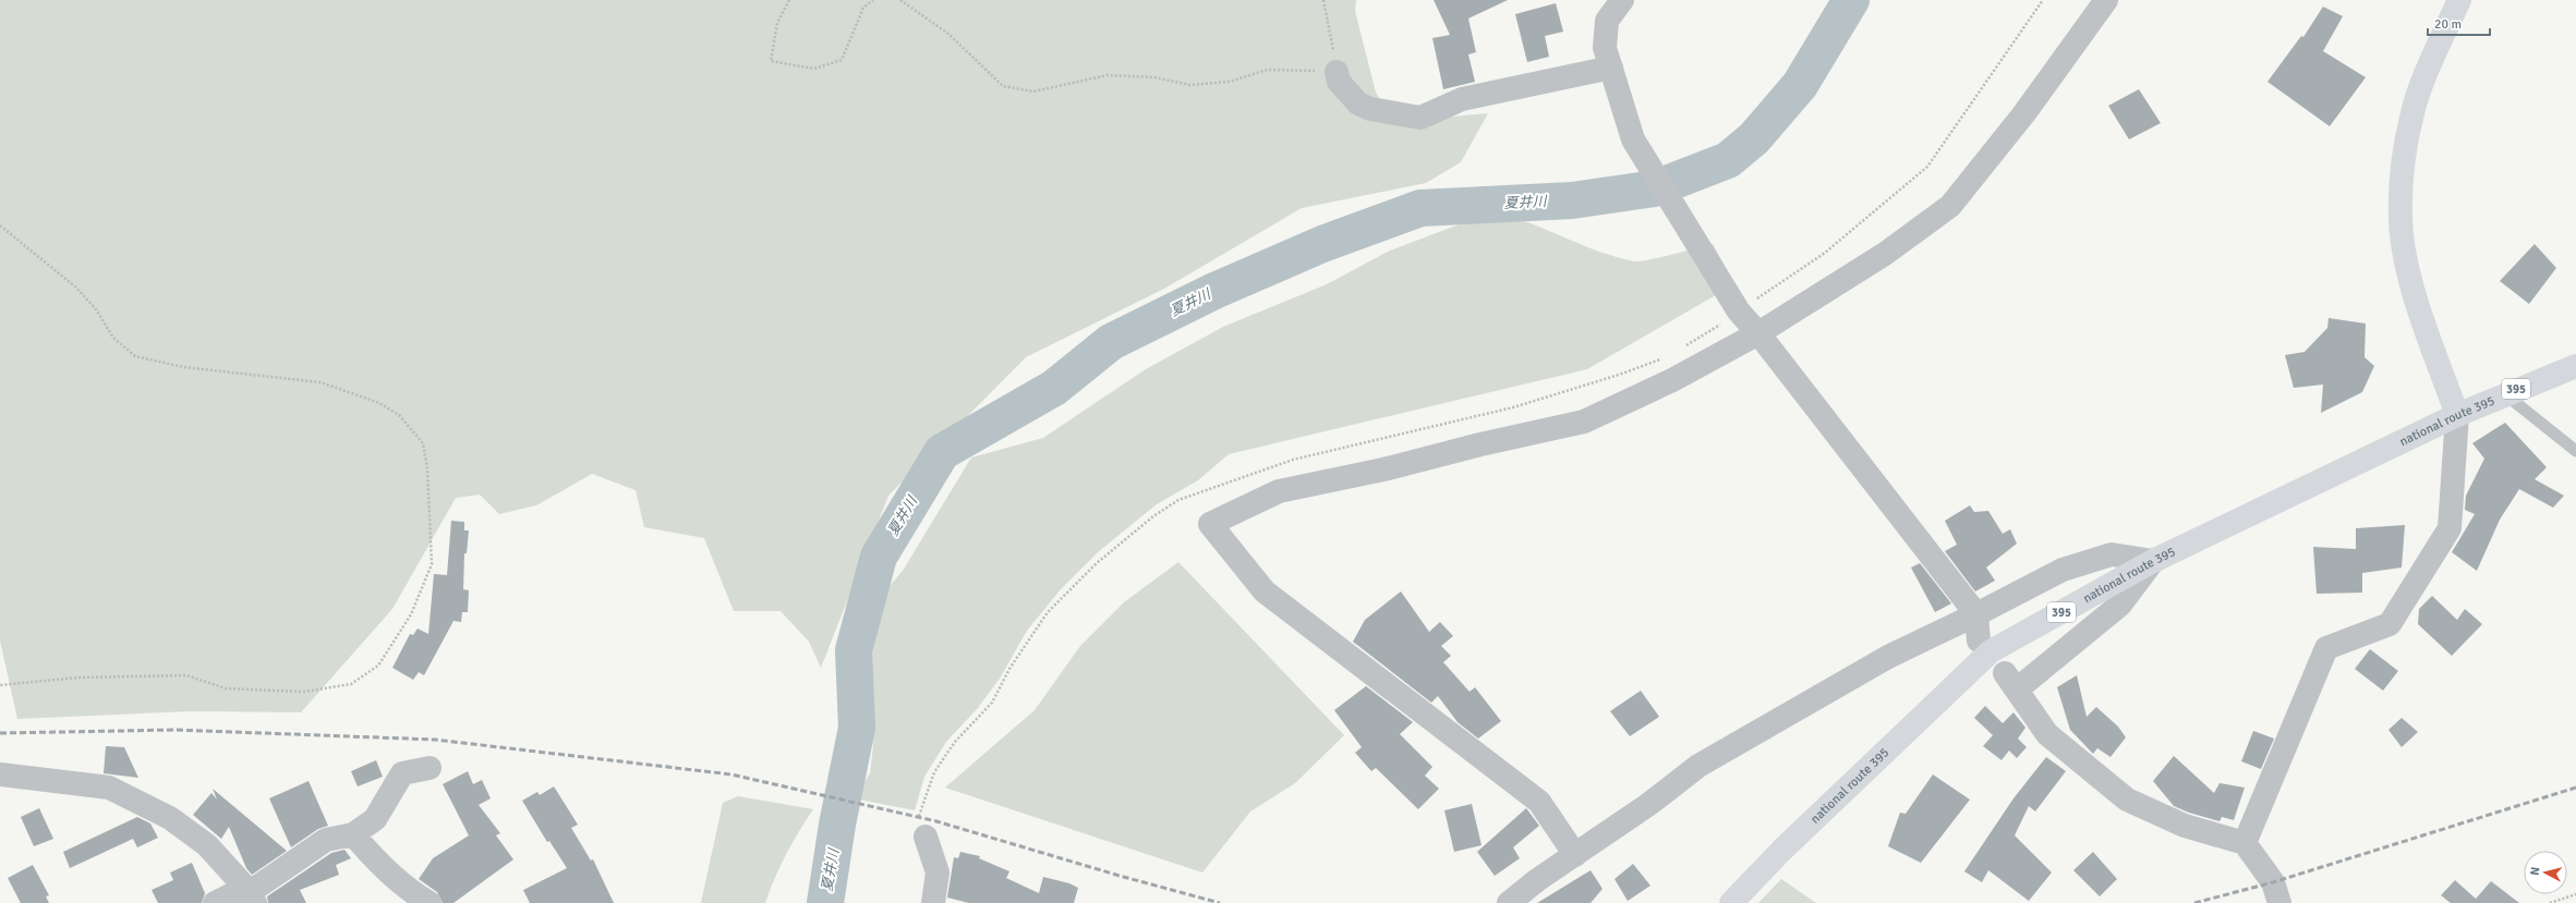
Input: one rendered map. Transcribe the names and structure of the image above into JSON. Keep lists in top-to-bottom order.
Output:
{
  "streets": {
    "main road": ["395", "national route 395"]
  },
  "water": ["夏井川"],
  "scale_bar": "20 m",
  "north": "left"
}
